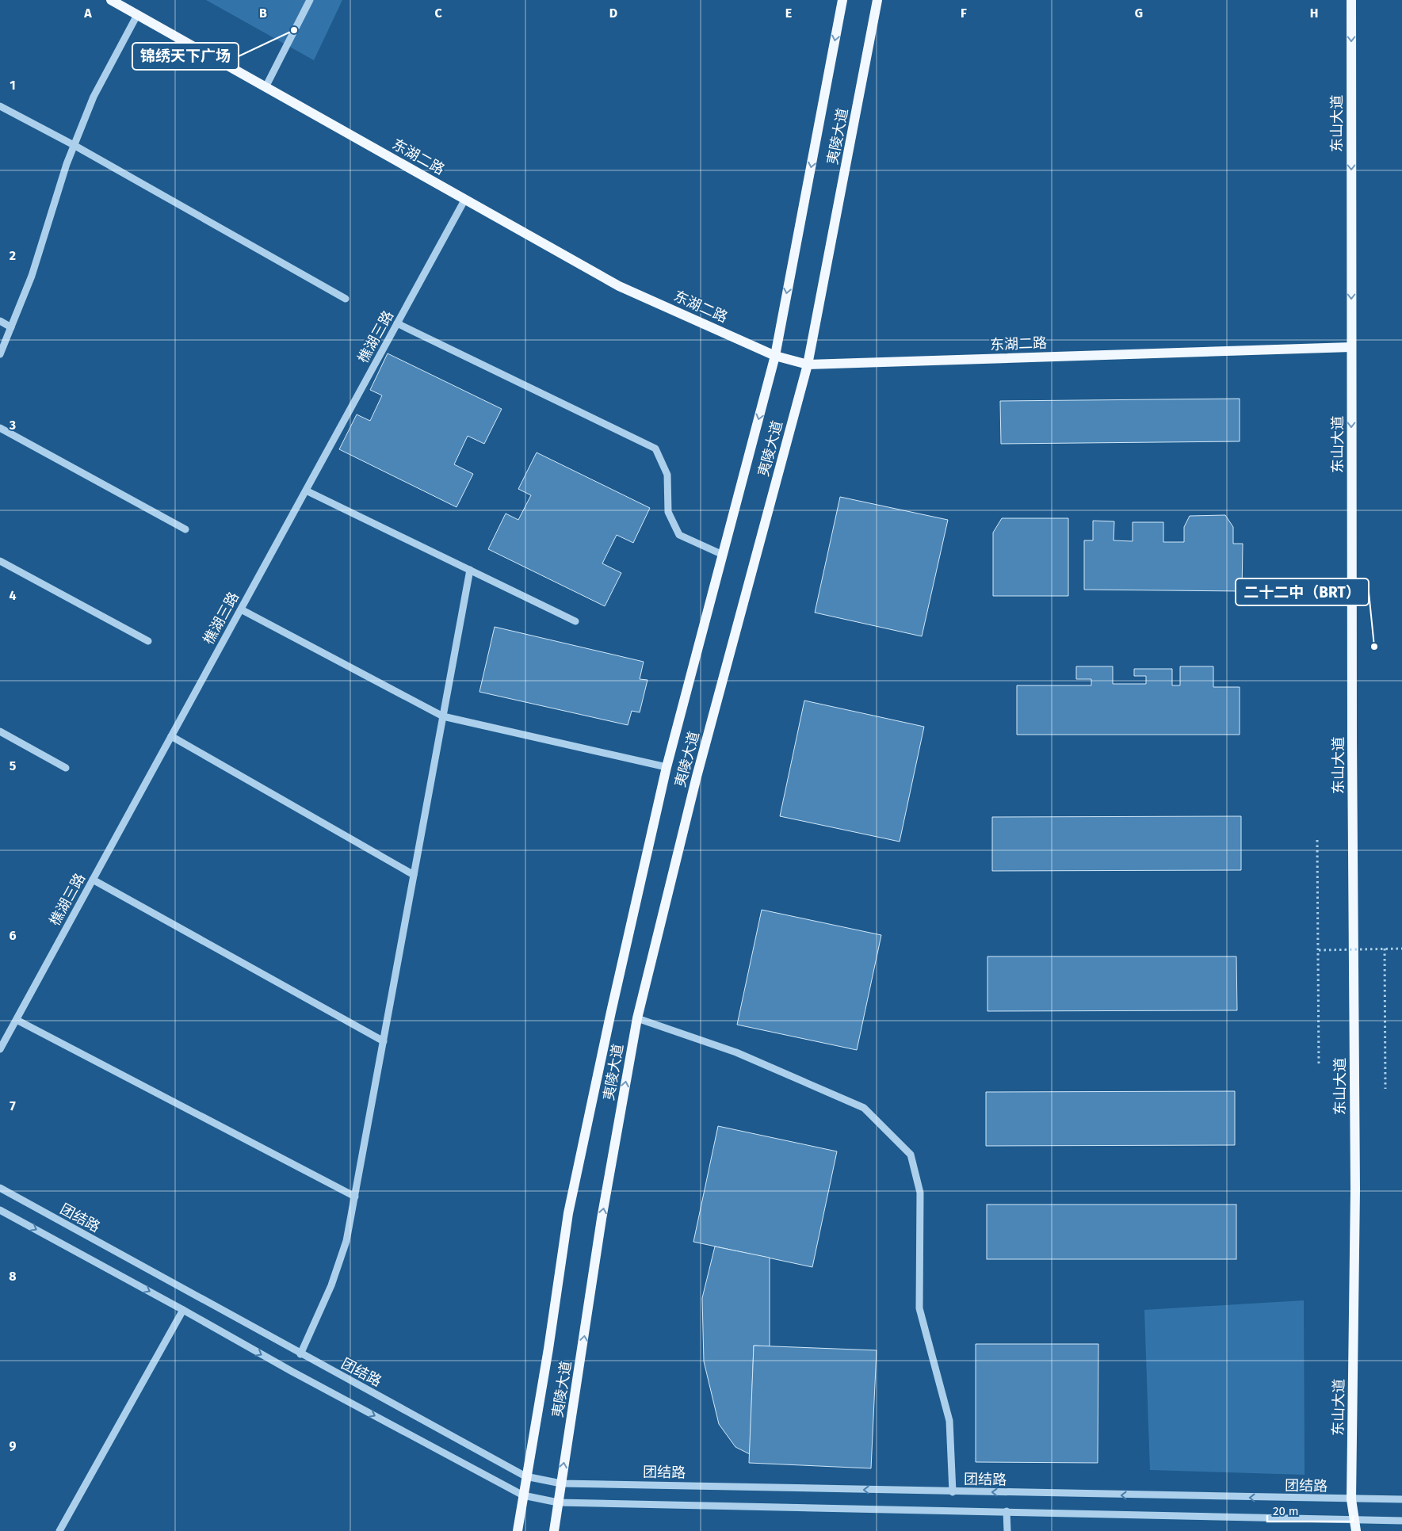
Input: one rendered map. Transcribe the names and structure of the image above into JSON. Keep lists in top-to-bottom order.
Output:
{
  "streets": {
    "main road": ["东山大道", "夷陵大道", "东湖二路"],
    "street": ["樵湖三路", "团结路"]
  },
  "crossings": [
    ["东山大道", "东湖二路"],
    ["东山大道", "团结路"],
    ["夷陵大道", "东湖二路"],
    ["夷陵大道", "团结路"],
    ["东湖二路", "樵湖三路"]
  ],
  "one_way": ["东山大道"],
  "places": ["锦绣天下广场", "二十二中（BRT）"],
  "scale_bar": "20 m",
  "grid": {
    "columns": [
      "A",
      "B",
      "C",
      "D",
      "E",
      "F",
      "G",
      "H"
    ],
    "rows": [
      "1",
      "2",
      "3",
      "4",
      "5",
      "6",
      "7",
      "8",
      "9"
    ]
  }
}
